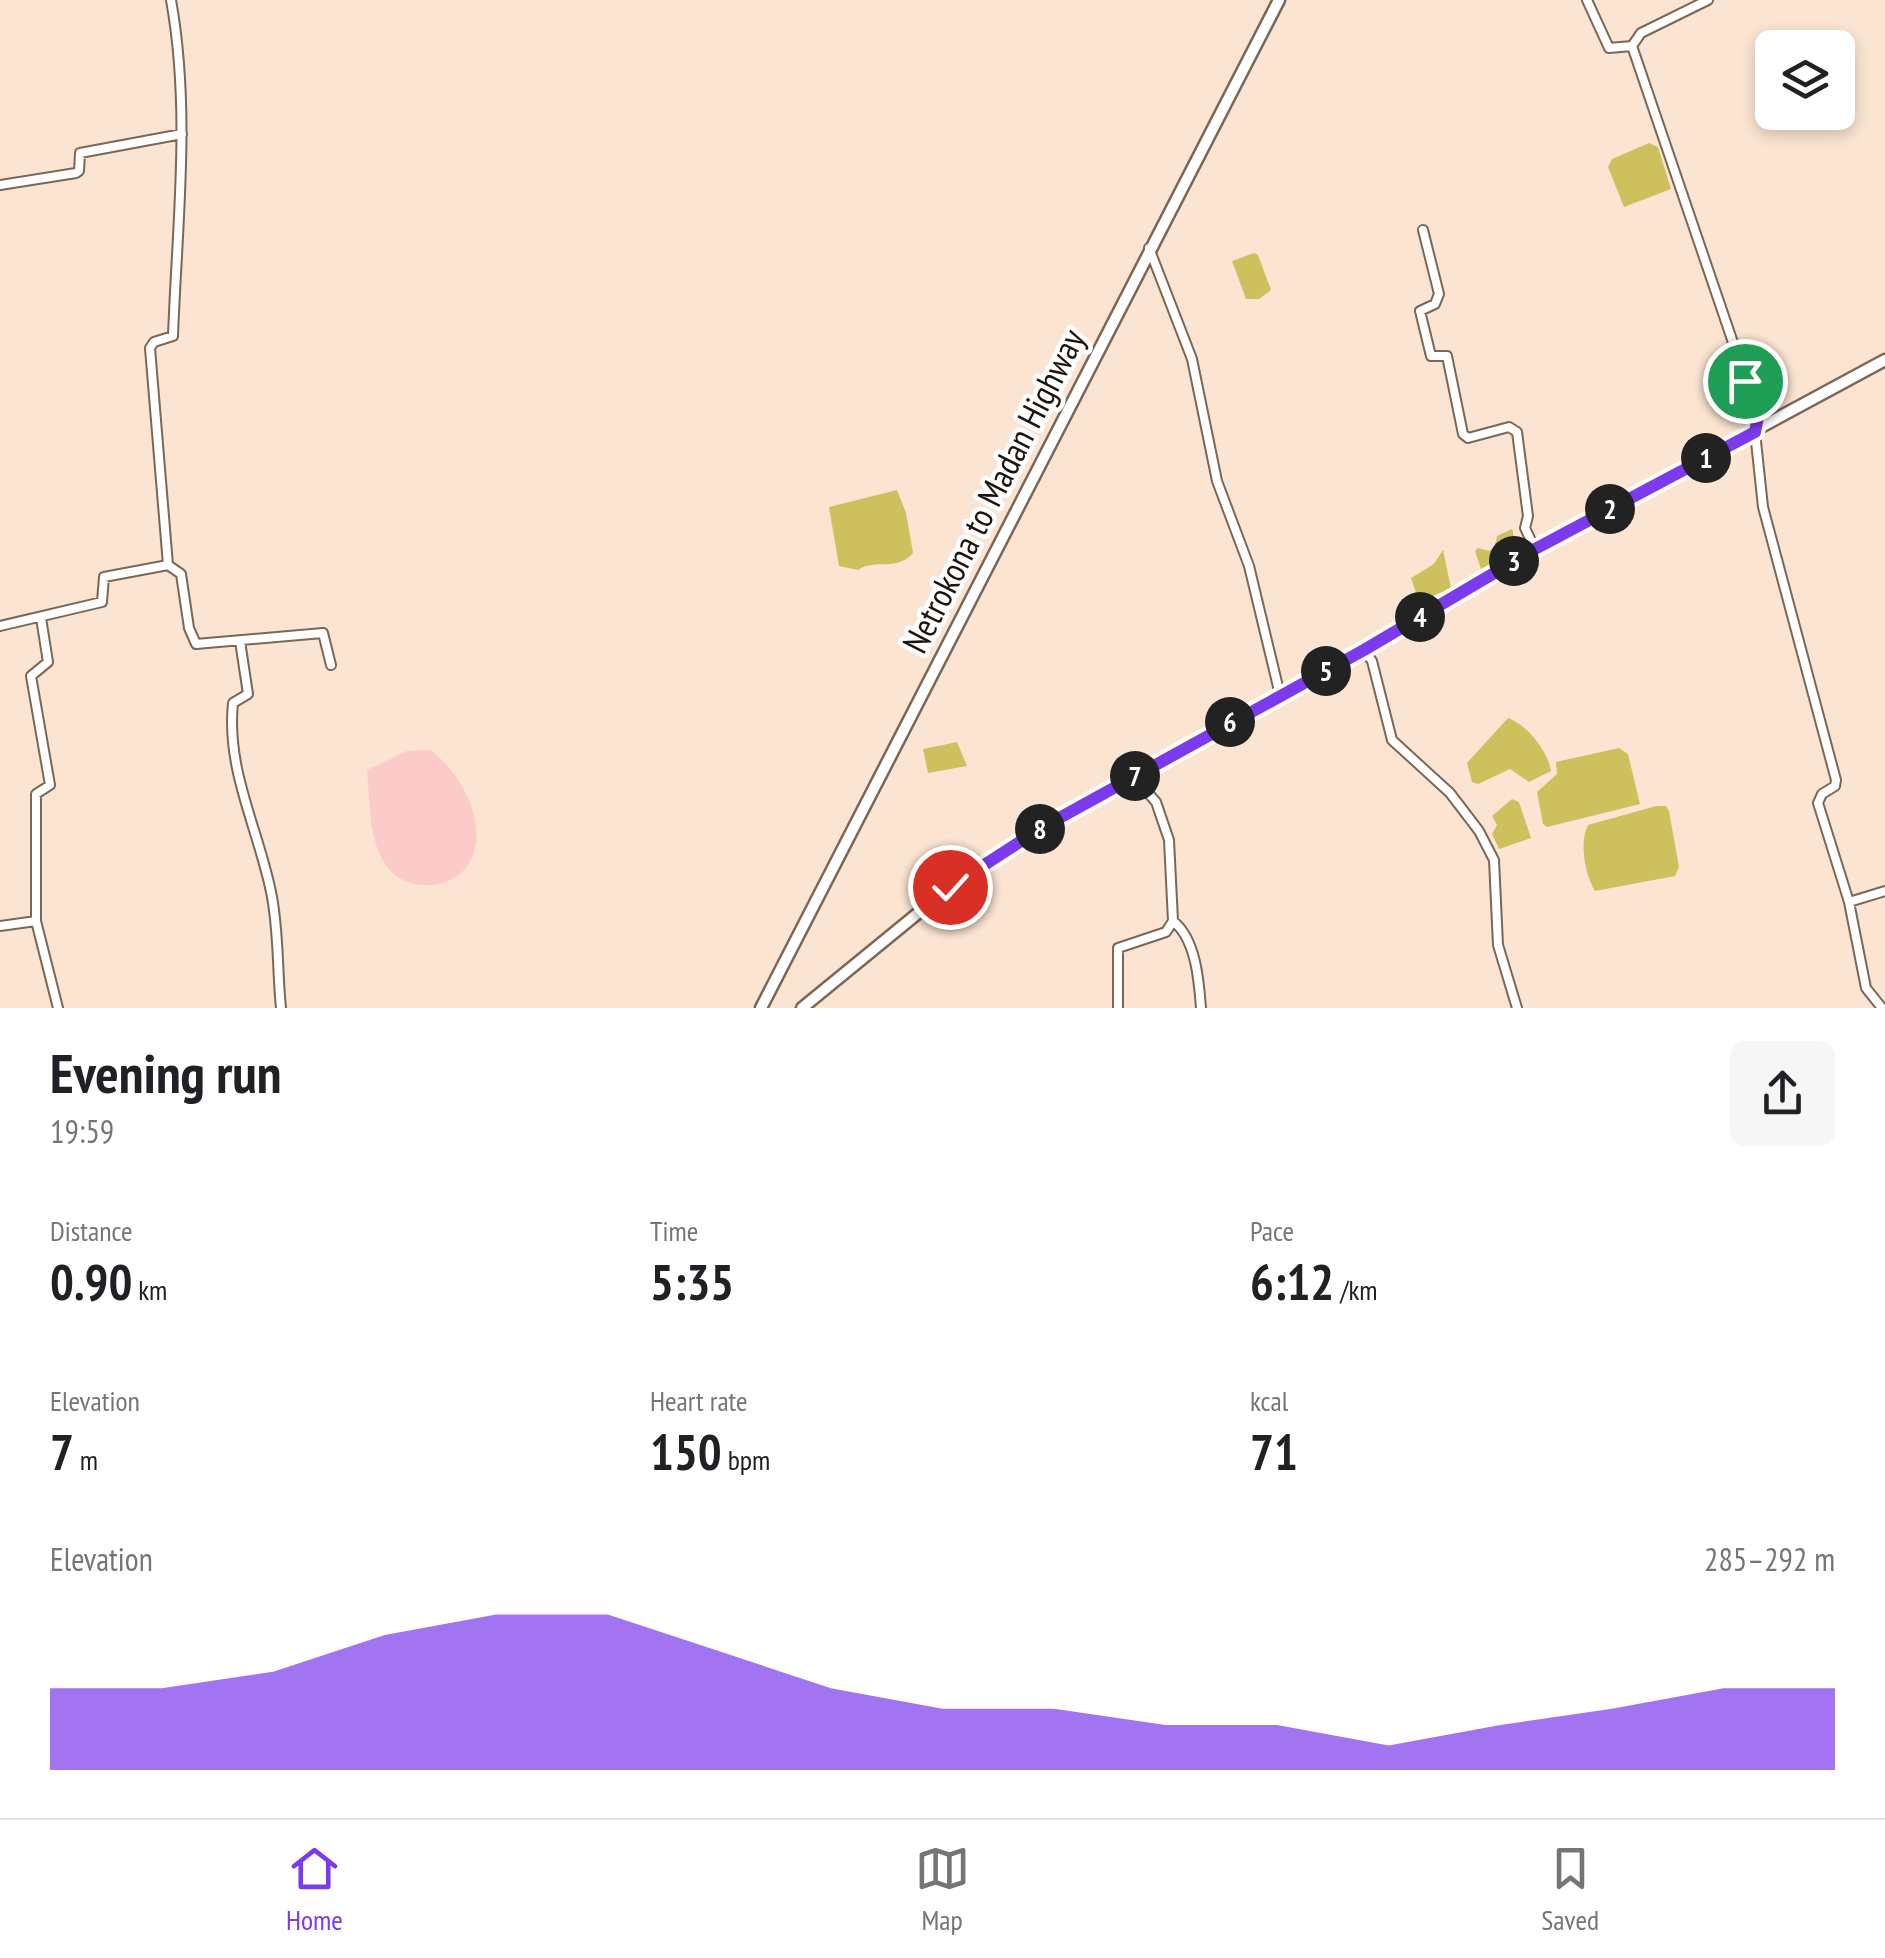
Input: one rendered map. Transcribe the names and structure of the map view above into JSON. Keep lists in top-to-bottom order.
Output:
{
  "streets": {
    "main road": ["Netrokona to Madan Highway"]
  },
  "page": {
    "pins": [
      "1",
      "2",
      "3",
      "4",
      "5",
      "6",
      "7",
      "8"
    ],
    "heading": ["Evening run", "19:59"],
    "stats": [
      ["Distance", "0.90 km"],
      ["Time", "5:35"],
      ["Pace", "6:12 /km"],
      ["Elevation", "7 m"],
      ["Heart rate", "150 bpm"],
      ["kcal", "71"]
    ],
    "chart": ["Elevation", "285–292 m"],
    "tabs": ["Home", "Map", "Saved"]
  }
}
